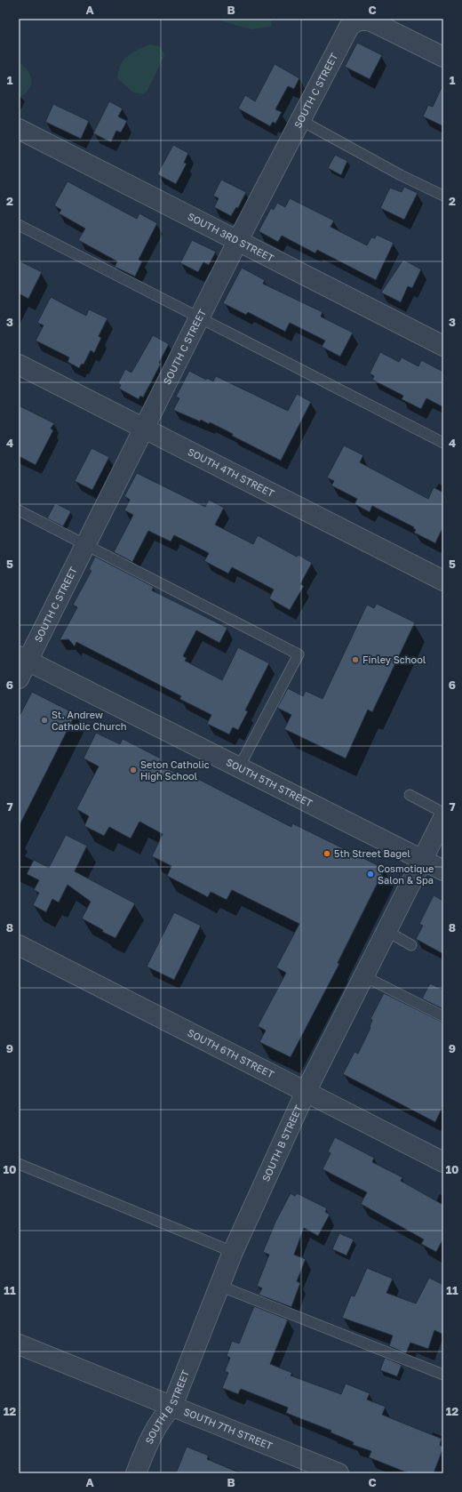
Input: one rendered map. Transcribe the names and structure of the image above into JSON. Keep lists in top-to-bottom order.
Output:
{
  "streets": {
    "street": [
      "SOUTH C STREET",
      "SOUTH 3RD STREET",
      "SOUTH 4TH STREET",
      "SOUTH 5TH STREET",
      "SOUTH 6TH STREET",
      "SOUTH B STREET",
      "SOUTH 7TH STREET"
    ]
  },
  "crossings": [
    ["SOUTH C STREET", "SOUTH 3RD STREET"],
    ["SOUTH C STREET", "SOUTH 4TH STREET"],
    ["SOUTH C STREET", "SOUTH 5TH STREET"],
    ["SOUTH 5TH STREET", "SOUTH B STREET"],
    ["SOUTH 6TH STREET", "SOUTH B STREET"],
    ["SOUTH B STREET", "SOUTH 7TH STREET"]
  ],
  "places": [
    "Finley School",
    "St. Andrew Catholic Church",
    "Seton Catholic High School",
    "5th Street Bagel",
    "Cosmotique Salon & Spa"
  ],
  "grid": {
    "columns": ["A", "B", "C"],
    "rows": [
      "1",
      "2",
      "3",
      "4",
      "5",
      "6",
      "7",
      "8",
      "9",
      "10",
      "11",
      "12"
    ]
  }
}
